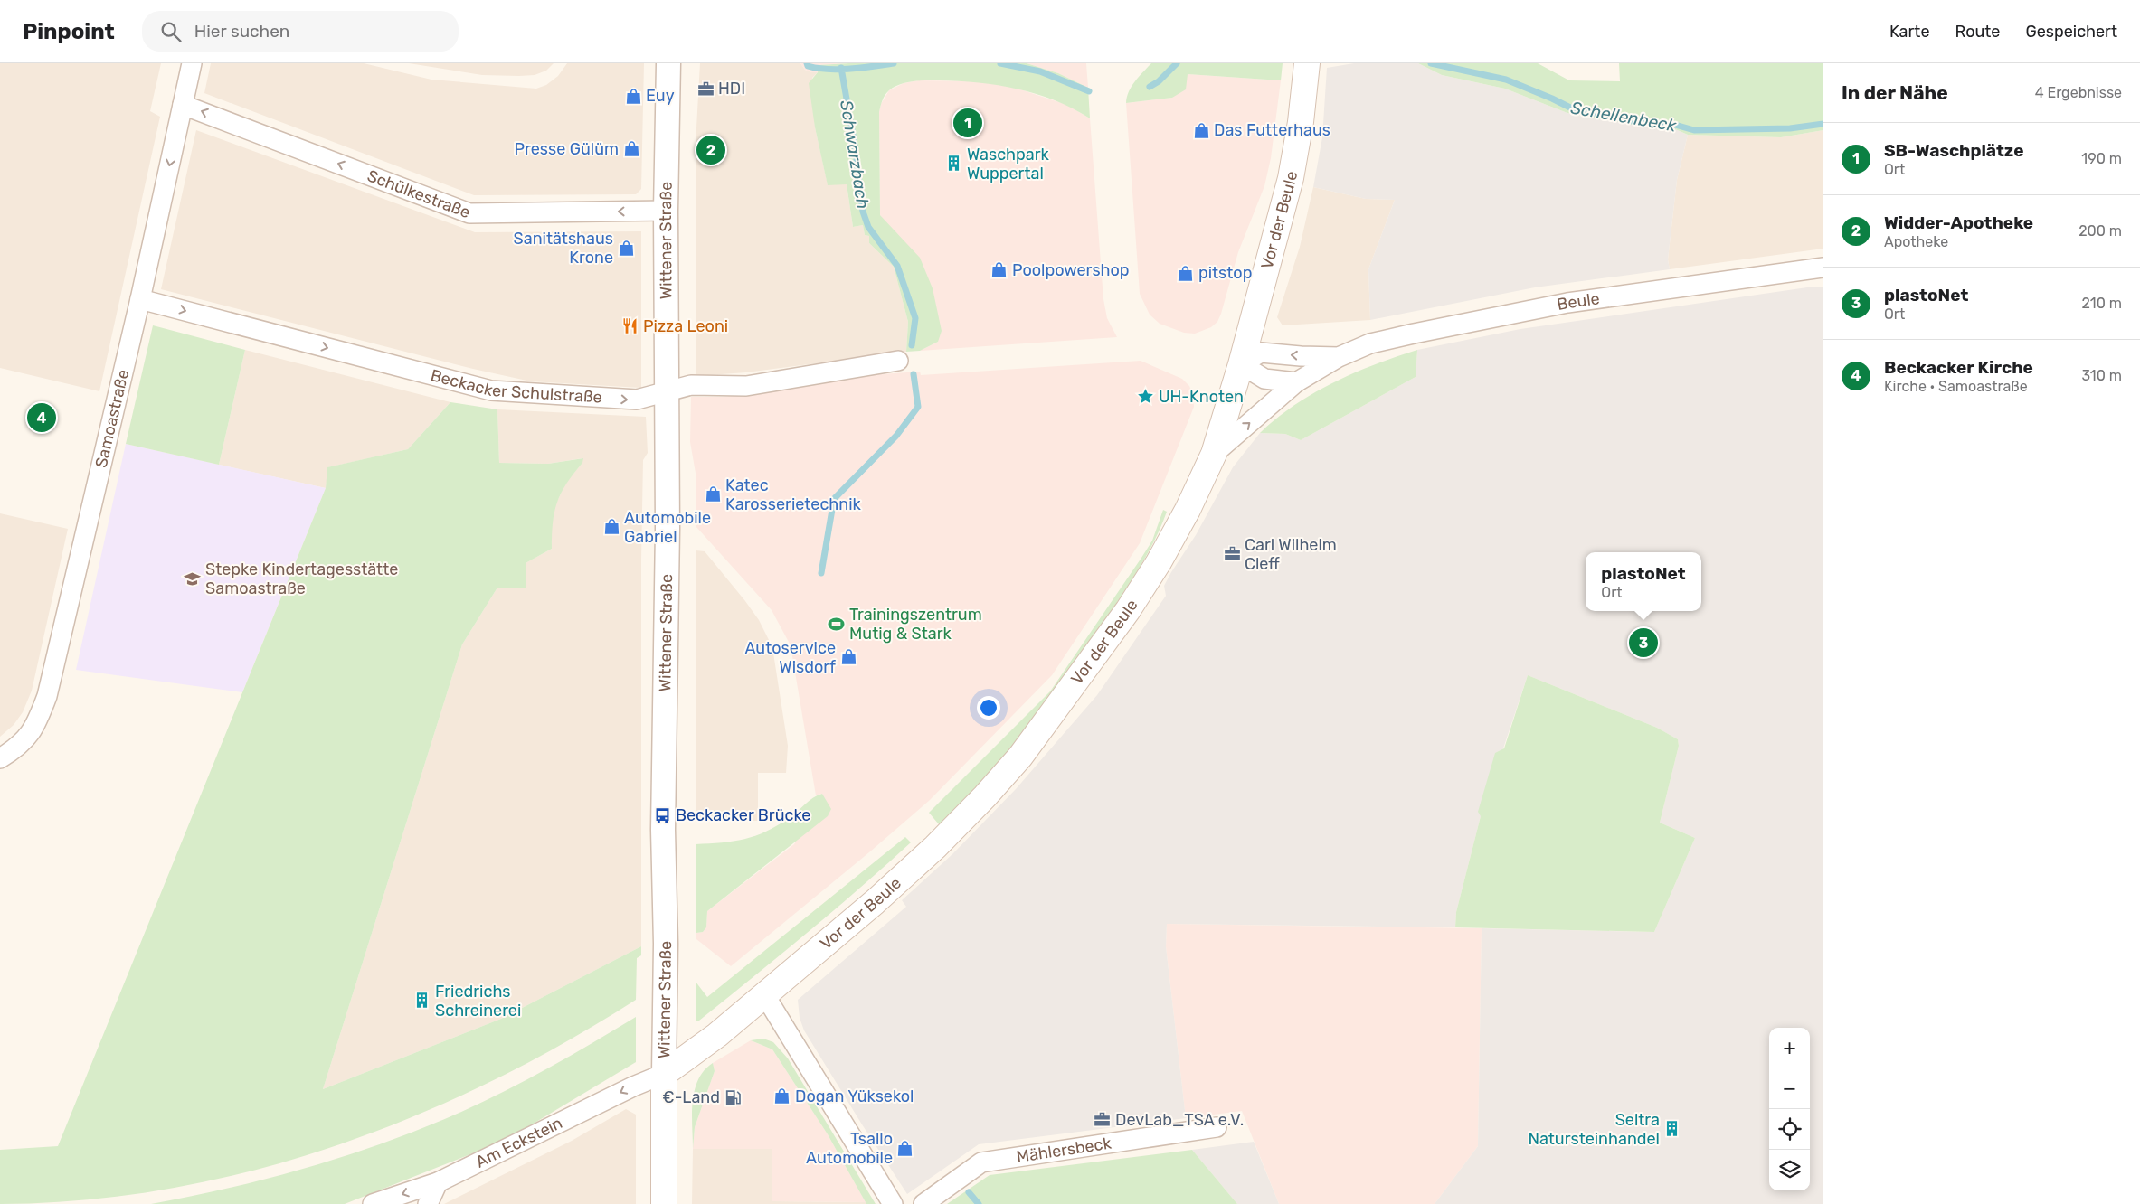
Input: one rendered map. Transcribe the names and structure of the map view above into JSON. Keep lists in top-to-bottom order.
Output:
{
  "streets": {
    "main road": ["Vor der Beule", "Wittener Straße"],
    "street": [
      "Schülkestraße",
      "Beule",
      "Beckacker Schulstraße",
      "Samoastraße",
      "Am Eckstein",
      "Mählersbeck"
    ]
  },
  "crossings": [
    ["Schülkestraße", "Wittener Straße"],
    ["Schülkestraße", "Samoastraße"],
    ["Vor der Beule", "Wittener Straße"],
    ["Vor der Beule", "Beule"],
    ["Vor der Beule", "Am Eckstein"],
    ["Wittener Straße", "Beckacker Schulstraße"],
    ["Wittener Straße", "Am Eckstein"],
    ["Beckacker Schulstraße", "Samoastraße"]
  ],
  "one_way": ["Schülkestraße", "Beckacker Schulstraße", "Am Eckstein"],
  "water": ["Schellenbeck", "Schwarzbach"],
  "places": {
    "office": ["HDI", "Carl Wilhelm Cleff", "DevLab_TSA e.V."],
    "shop": [
      "Euy",
      "Das Futterhaus",
      "Presse Gülüm",
      "Sanitätshaus Krone",
      "Poolpowershop",
      "pitstop",
      "Katec Karosserietechnik",
      "Automobile Gabriel",
      "Autoservice Wisdorf",
      "Dogan Yüksekol",
      "Tsallo Automobile"
    ],
    "building": ["Waschpark Wuppertal", "Friedrichs Schreinerei", "Seltra Natursteinhandel"],
    "restaurant": ["Pizza Leoni"],
    "place": ["UH-Knoten"],
    "school or university": ["Stepke Kindertagesstätte Samoastraße"],
    "sports": ["Trainingszentrum Mutig & Stark"],
    "bus stop": ["Beckacker Brücke"],
    "fuel station": ["€-Land"]
  },
  "page": {
    "header": "Pinpoint",
    "search": "Hier suchen",
    "nav": ["Karte", "Route", "Gespeichert"],
    "heading": ["In der Nähe", "4 Ergebnisse"],
    "pins": [
      "1",
      "2",
      "4",
      "3"
    ],
    "list": [
      {
        "mark": "1",
        "name": "SB-Waschplätze",
        "note": "Ort",
        "value": "190 m"
      },
      {
        "mark": "2",
        "name": "Widder-Apotheke",
        "note": "Apotheke",
        "value": "200 m"
      },
      {
        "mark": "3",
        "name": "plastoNet",
        "note": "Ort",
        "value": "210 m"
      },
      {
        "mark": "4",
        "name": "Beckacker Kirche",
        "note": "Kirche · Samoastraße",
        "value": "310 m"
      }
    ],
    "popup": ["plastoNet", "Ort"],
    "map_buttons": ["+", "−"]
  }
}
